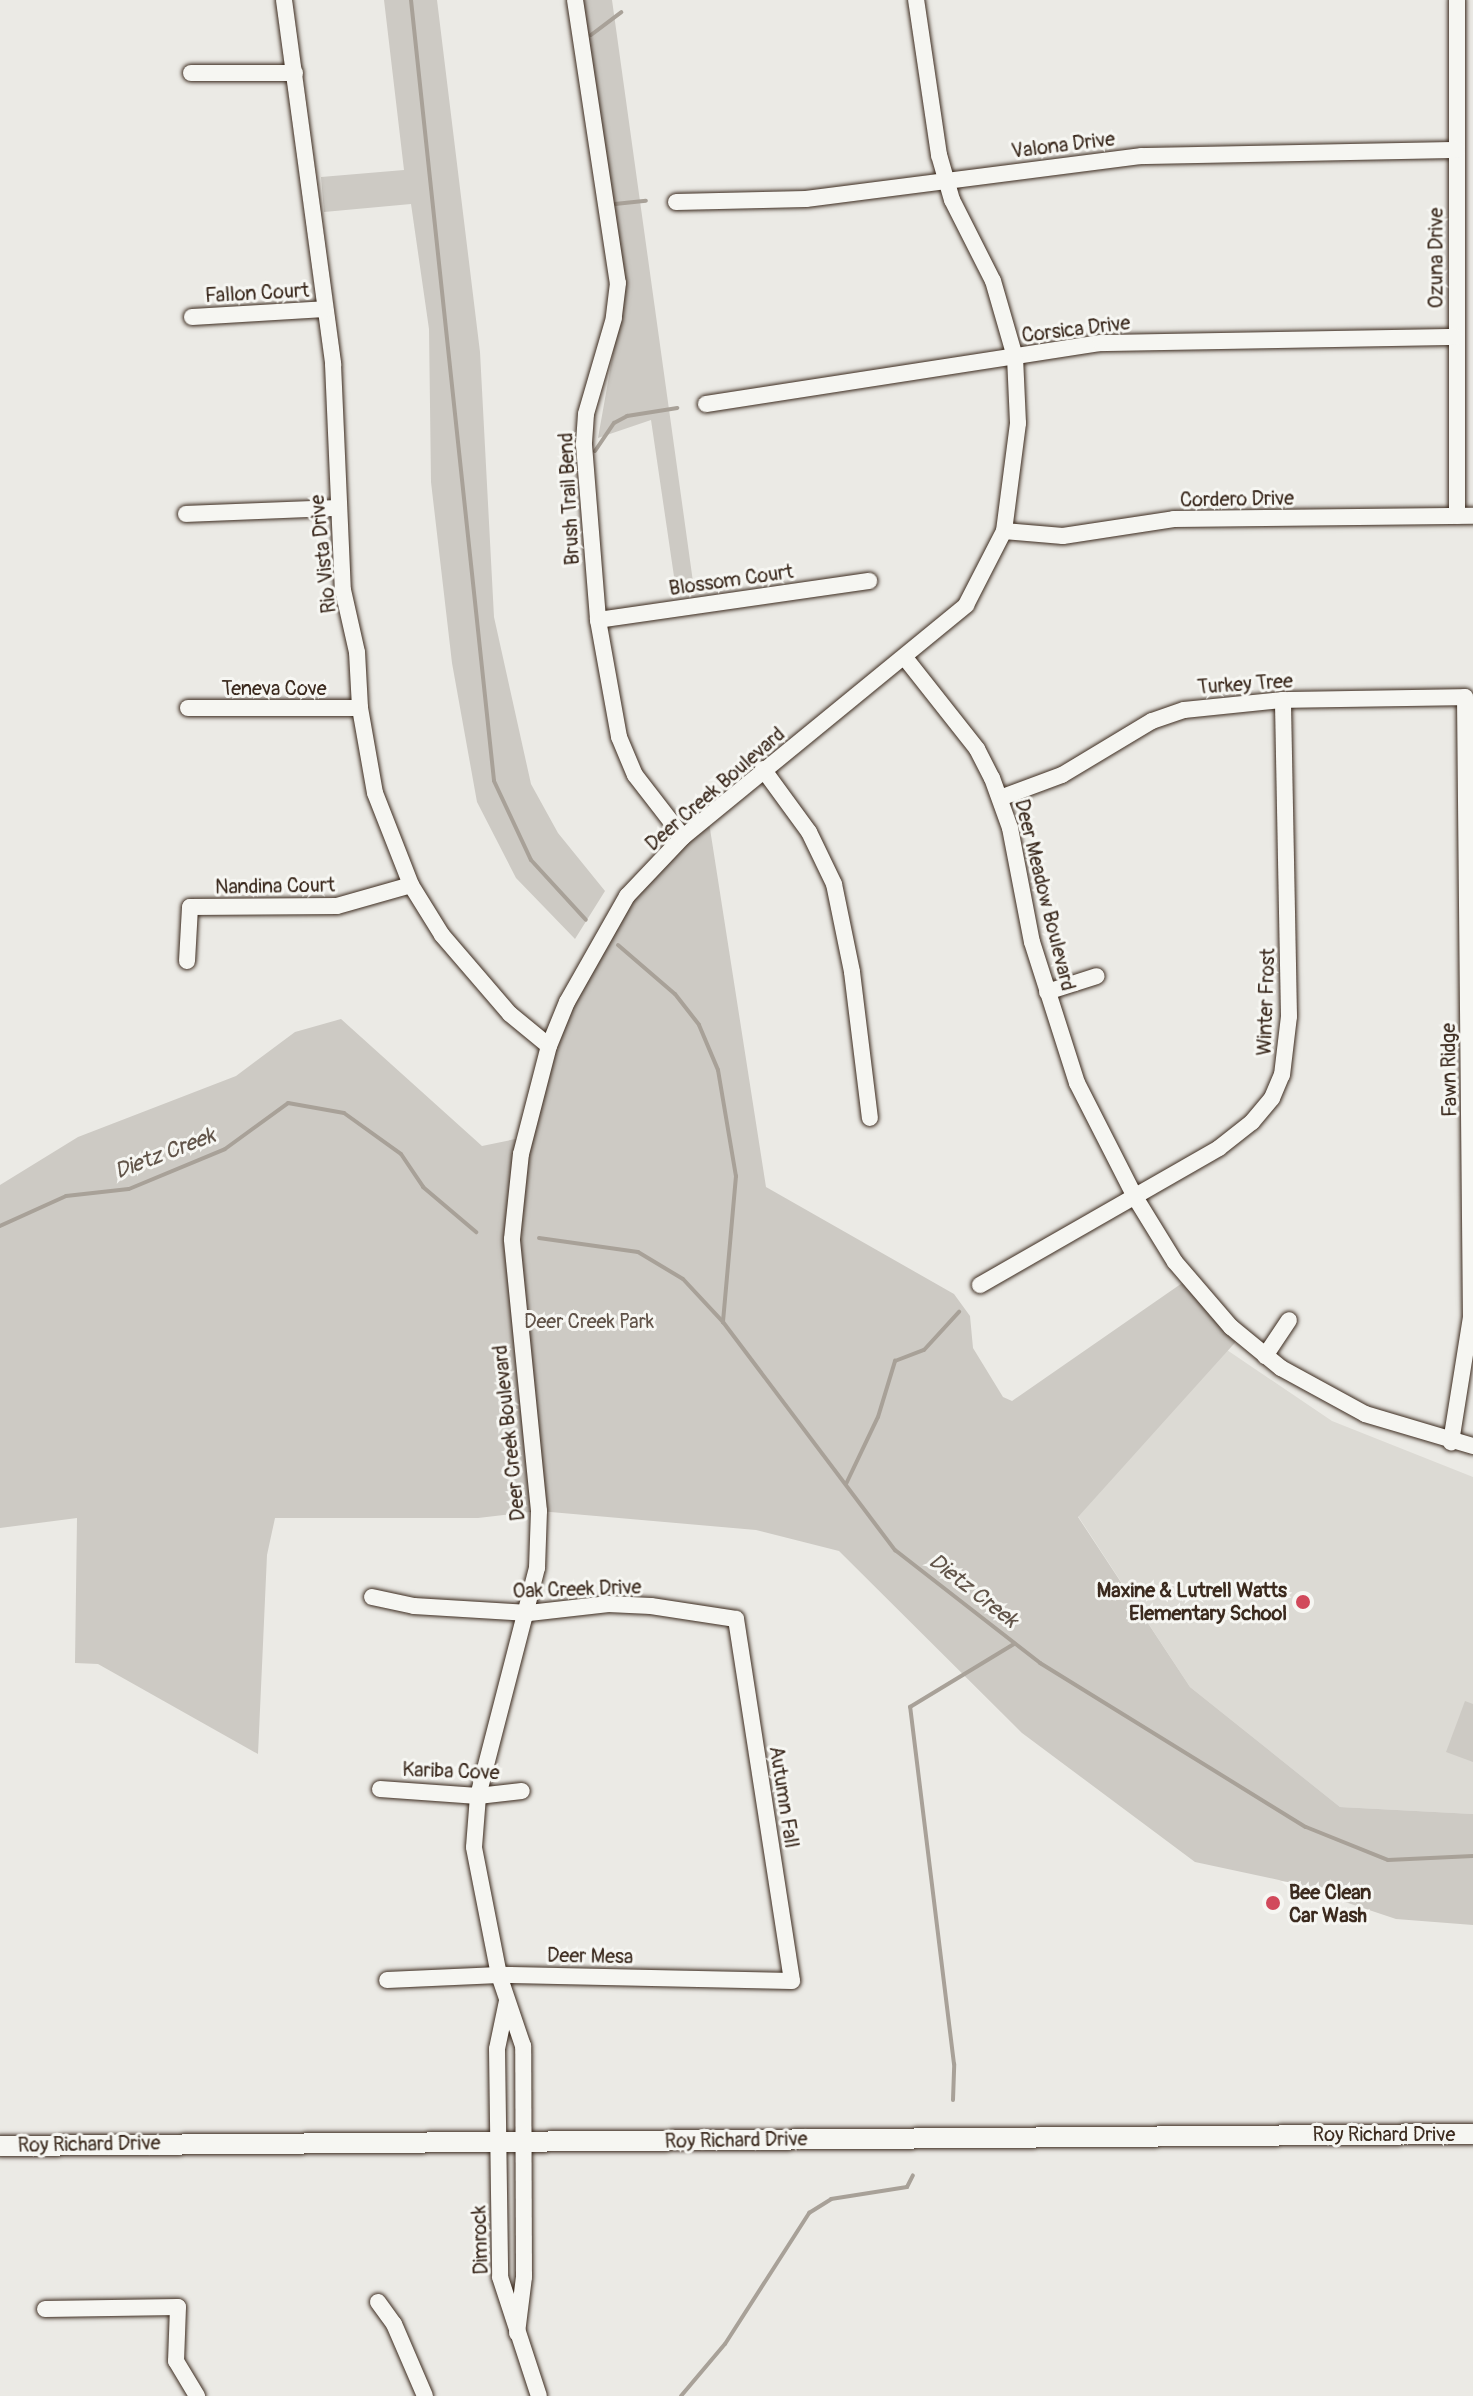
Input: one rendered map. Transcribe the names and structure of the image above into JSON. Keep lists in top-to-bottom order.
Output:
{
  "streets": {
    "main road": ["Roy Richard Drive"],
    "street": [
      "Valona Drive",
      "Ozuna Drive",
      "Fallon Court",
      "Corsica Drive",
      "Brush Trail Bend",
      "Cordero Drive",
      "Rio Vista Drive",
      "Blossom Court",
      "Turkey Tree",
      "Teneva Cove",
      "Deer Creek Boulevard",
      "Nandina Court",
      "Deer Meadow Boulevard",
      "Winter Frost",
      "Fawn Ridge",
      "Oak Creek Drive",
      "Kariba Cove",
      "Autumn Fall",
      "Deer Mesa",
      "Dimrock"
    ]
  },
  "crossings": [
    ["Valona Drive", "Ozuna Drive"],
    ["Valona Drive", "Deer Creek Boulevard"],
    ["Ozuna Drive", "Corsica Drive"],
    ["Ozuna Drive", "Cordero Drive"],
    ["Fallon Court", "Rio Vista Drive"],
    ["Corsica Drive", "Deer Creek Boulevard"],
    ["Brush Trail Bend", "Blossom Court"],
    ["Brush Trail Bend", "Deer Creek Boulevard"],
    ["Cordero Drive", "Deer Creek Boulevard"],
    ["Rio Vista Drive", "Teneva Cove"],
    ["Rio Vista Drive", "Deer Creek Boulevard"],
    ["Rio Vista Drive", "Nandina Court"],
    ["Turkey Tree", "Deer Meadow Boulevard"],
    ["Turkey Tree", "Winter Frost"],
    ["Turkey Tree", "Fawn Ridge"],
    ["Deer Creek Boulevard", "Deer Meadow Boulevard"],
    ["Deer Creek Boulevard", "Oak Creek Drive"],
    ["Deer Creek Boulevard", "Kariba Cove"],
    ["Deer Creek Boulevard", "Deer Mesa"],
    ["Deer Creek Boulevard", "Roy Richard Drive"],
    ["Deer Creek Boulevard", "Dimrock"],
    ["Deer Meadow Boulevard", "Winter Frost"],
    ["Deer Meadow Boulevard", "Fawn Ridge"],
    ["Oak Creek Drive", "Autumn Fall"],
    ["Autumn Fall", "Deer Mesa"],
    ["Roy Richard Drive", "Dimrock"]
  ],
  "water": ["Dietz Creek"],
  "parks": ["Deer Creek Park"],
  "places": ["Maxine & Lutrell Watts Elementary School", "Bee Clean Car Wash"]
}
